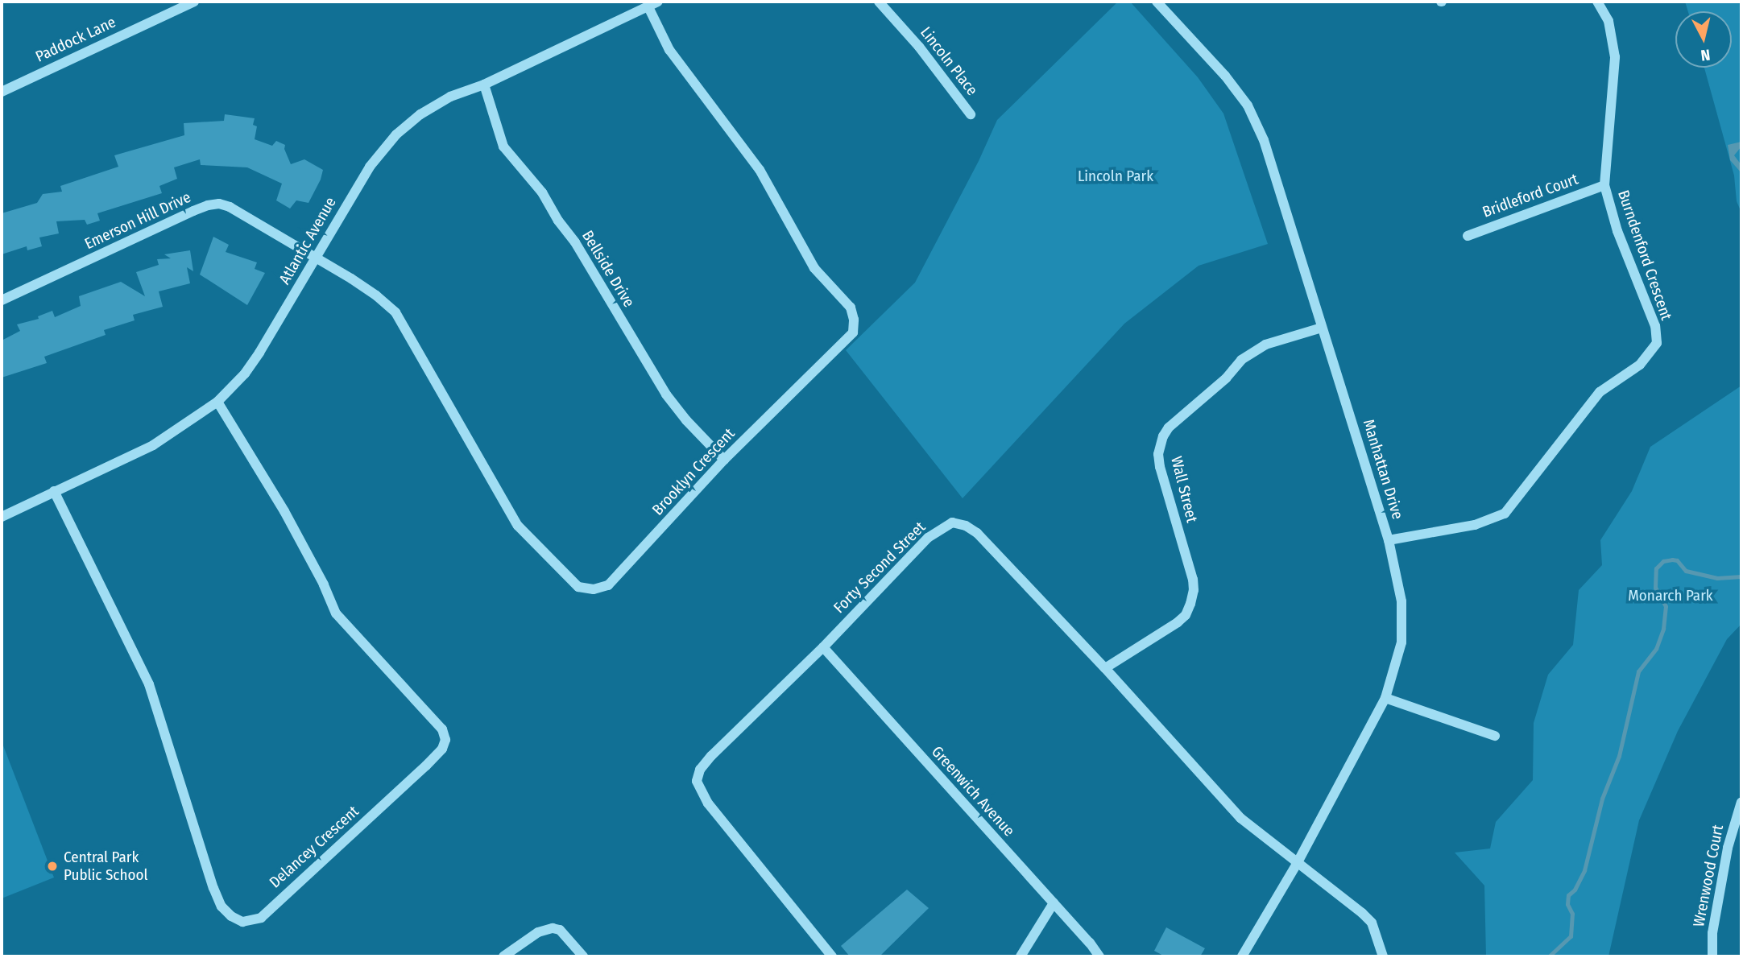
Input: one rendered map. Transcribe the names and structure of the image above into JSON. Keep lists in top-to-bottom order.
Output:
{
  "streets": {
    "street": [
      "Paddock Lane",
      "Lincoln Place",
      "Bridleford Court",
      "Emerson Hill Drive",
      "Atlantic Avenue",
      "Burndenford Crescent",
      "Bellside Drive",
      "Manhattan Drive",
      "Brooklyn Crescent",
      "Wall Street",
      "Forty Second Street",
      "Greenwich Avenue",
      "Delancey Crescent",
      "Wrenwood Court"
    ]
  },
  "crossings": [
    ["Bridleford Court", "Burndenford Crescent"],
    ["Emerson Hill Drive", "Atlantic Avenue"],
    ["Emerson Hill Drive", "Brooklyn Crescent"],
    ["Atlantic Avenue", "Bellside Drive"],
    ["Atlantic Avenue", "Brooklyn Crescent"],
    ["Atlantic Avenue", "Delancey Crescent"],
    ["Burndenford Crescent", "Manhattan Drive"],
    ["Bellside Drive", "Brooklyn Crescent"],
    ["Manhattan Drive", "Wall Street"],
    ["Manhattan Drive", "Forty Second Street"],
    ["Wall Street", "Forty Second Street"],
    ["Forty Second Street", "Greenwich Avenue"]
  ],
  "parks": ["Lincoln Park", "Monarch Park"],
  "places": ["Central Park Public School"],
  "north": "bottom"
}
